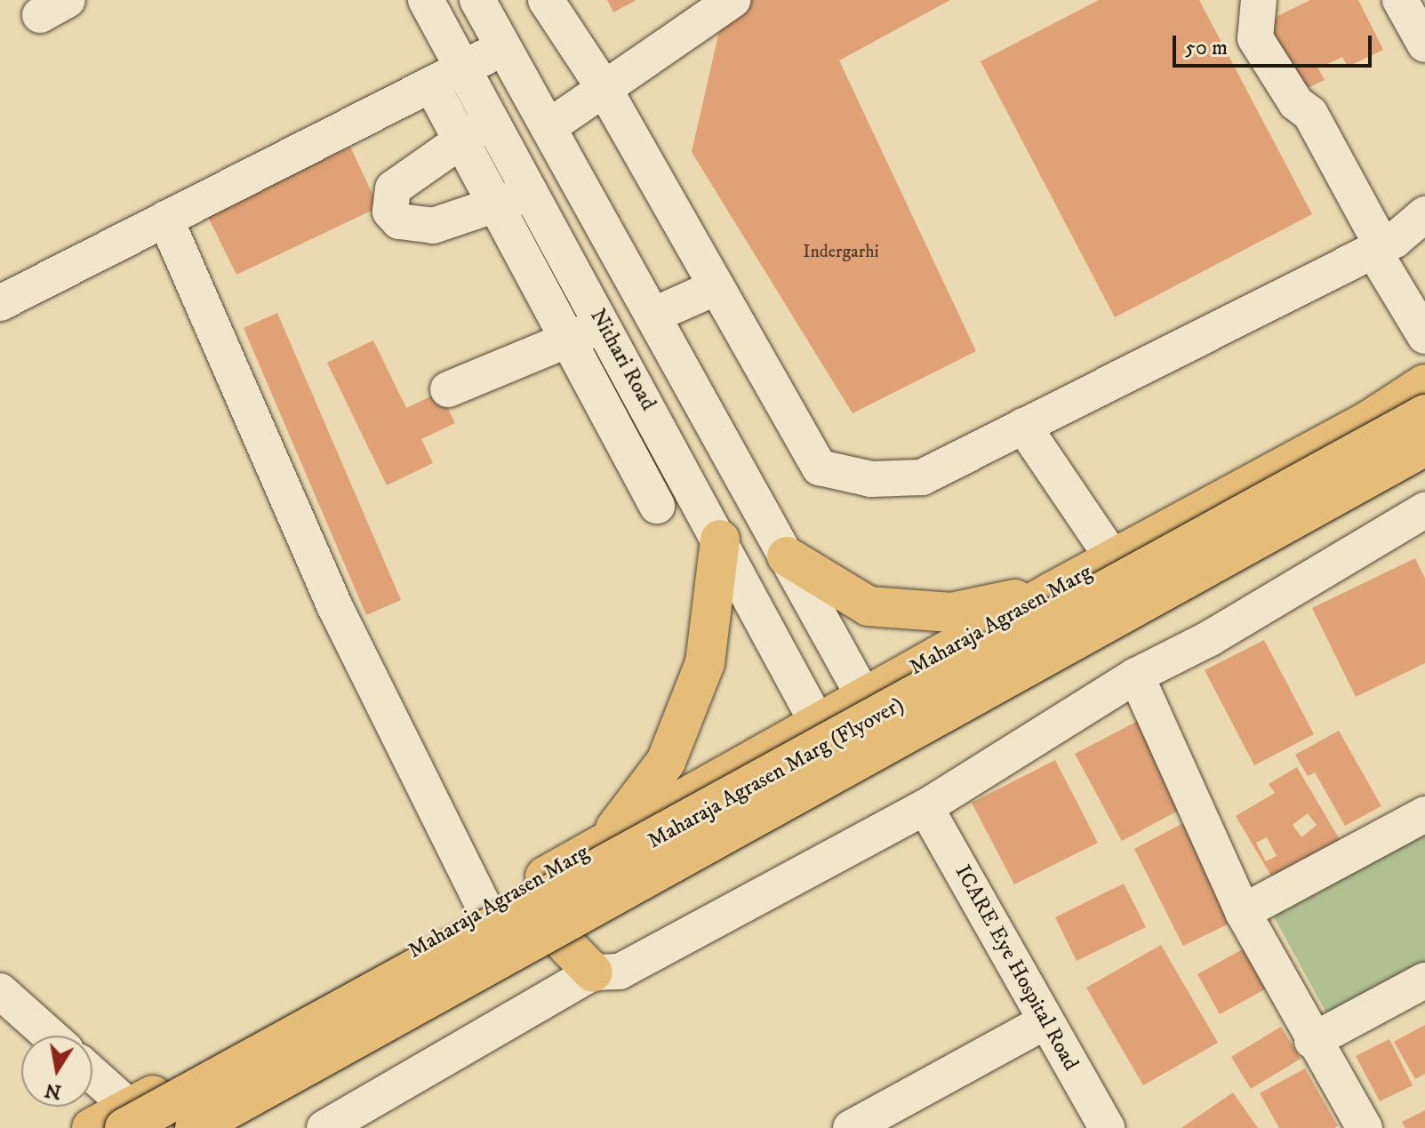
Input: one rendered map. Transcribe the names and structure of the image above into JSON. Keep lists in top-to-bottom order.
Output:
{
  "streets": {
    "main road": ["Maharaja Agrasen Marg", "Maharaja Agrasen Marg (Flyover)"],
    "street": ["Nithari Road", "ICARE Eye Hospital Road"]
  },
  "crossings": [
    ["Nithari Road", "Maharaja Agrasen Marg"],
    ["Maharaja Agrasen Marg", "Maharaja Agrasen Marg (Flyover)"]
  ],
  "house_numbers": ["Indergarhi"],
  "scale_bar": "50 m",
  "north": "bottom"
}
